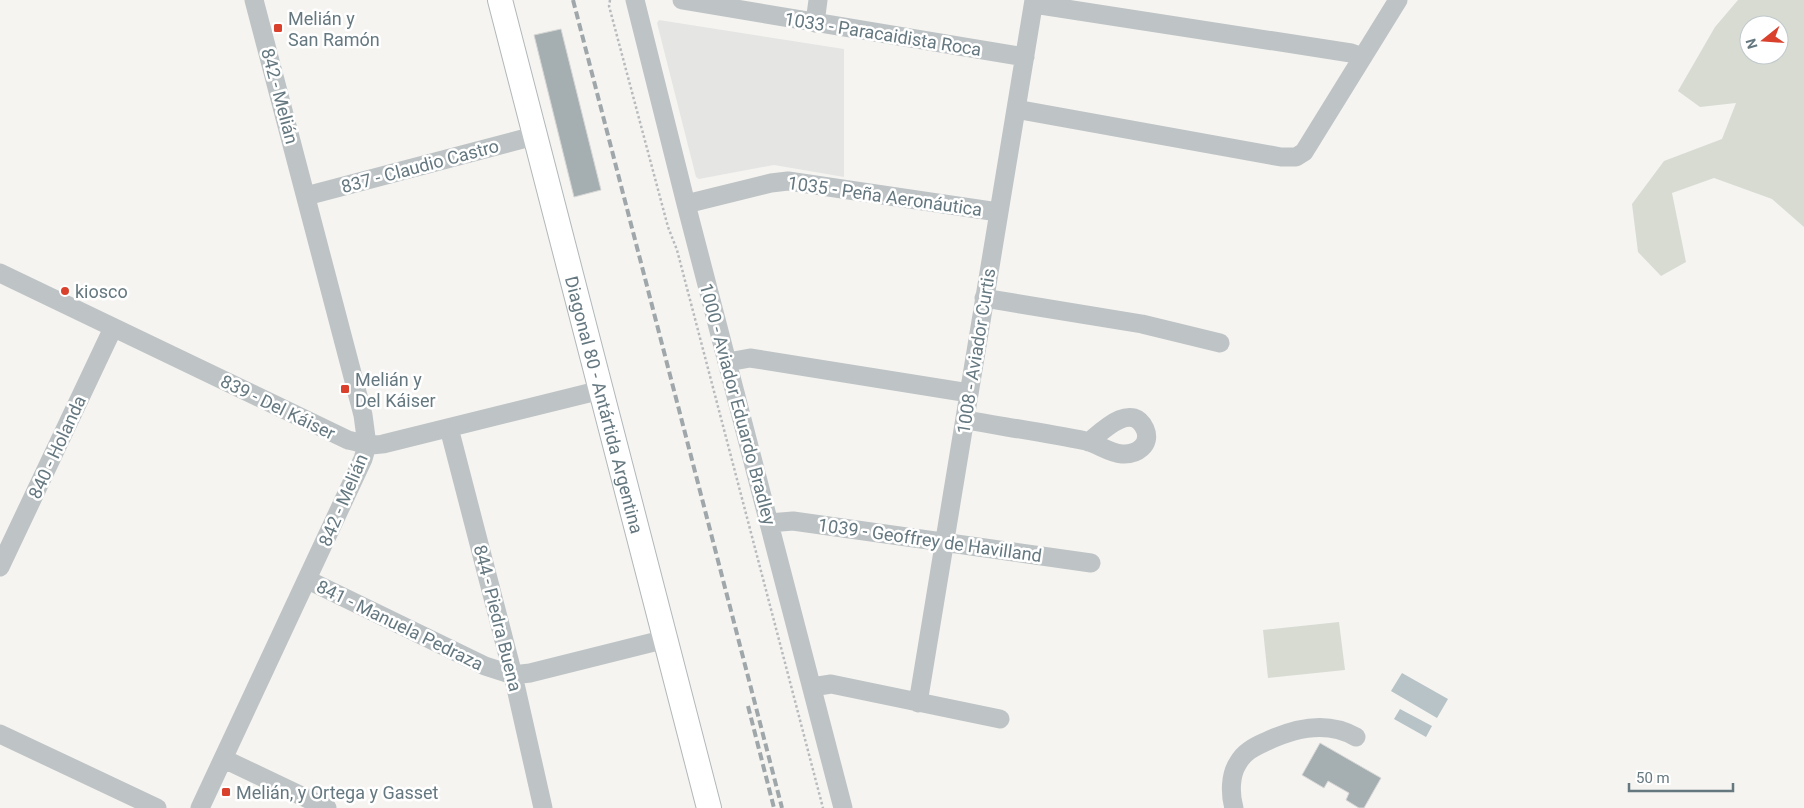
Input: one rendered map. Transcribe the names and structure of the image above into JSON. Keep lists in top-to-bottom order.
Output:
{
  "streets": {
    "main road": ["Diagonal 80 - Antártida Argentina"],
    "street": [
      "1033 - Paracaidista Roca",
      "842 - Melián",
      "837 - Claudio Castro",
      "1035 - Peña Aeronáutica",
      "1008 - Aviador Curtis",
      "1000 - Aviador Eduardo Bradley",
      "839 - Del Káiser",
      "840 - Holanda",
      "1039 - Geoffrey de Havilland",
      "844 - Piedra Buena",
      "841 - Manuela Pedraza"
    ]
  },
  "crossings": [
    ["1033 - Paracaidista Roca", "1008 - Aviador Curtis"],
    ["842 - Melián", "837 - Claudio Castro"],
    ["842 - Melián", "839 - Del Káiser"],
    ["842 - Melián", "841 - Manuela Pedraza"],
    ["837 - Claudio Castro", "Diagonal 80 - Antártida Argentina"],
    ["1035 - Peña Aeronáutica", "1008 - Aviador Curtis"],
    ["1035 - Peña Aeronáutica", "1000 - Aviador Eduardo Bradley"],
    ["1008 - Aviador Curtis", "1039 - Geoffrey de Havilland"],
    ["Diagonal 80 - Antártida Argentina", "839 - Del Káiser"],
    ["Diagonal 80 - Antártida Argentina", "841 - Manuela Pedraza"],
    ["1000 - Aviador Eduardo Bradley", "1039 - Geoffrey de Havilland"],
    ["839 - Del Káiser", "840 - Holanda"],
    ["839 - Del Káiser", "844 - Piedra Buena"],
    ["844 - Piedra Buena", "841 - Manuela Pedraza"]
  ],
  "places": {
    "transit": ["Melián y San Ramón", "Melián y Del Káiser", "Melián, y Ortega y Gasset"],
    "other": ["kiosco"]
  },
  "scale_bar": "50 m",
  "north": "left"
}
